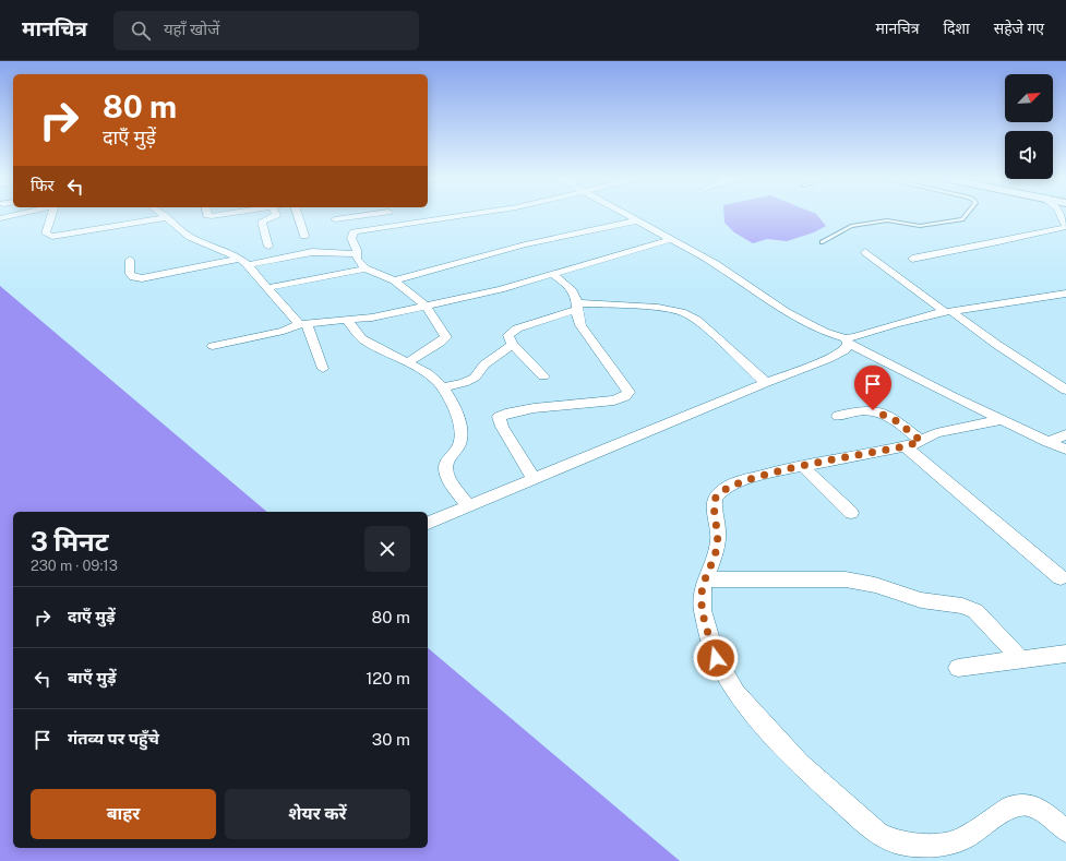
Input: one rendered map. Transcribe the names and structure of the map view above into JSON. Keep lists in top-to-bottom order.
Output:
{
  "north": "top right",
  "page": {
    "header": "मानचित्र",
    "search": "यहाँ खोजें",
    "nav": ["मानचित्र", "दिशा", "सहेजे गए"],
    "turn": ["80 m", "दाएँ मुड़ें"],
    "then": "फिर",
    "heading": ["3 मिनट", "230 m · 09:13"],
    "list": [
      {
        "name": "दाएँ मुड़ें",
        "value": "80 m"
      },
      {
        "name": "बाएँ मुड़ें",
        "value": "120 m"
      },
      {
        "name": "गंतव्य पर पहुँचे",
        "value": "30 m"
      }
    ],
    "buttons": ["बाहर", "शेयर करें"]
  }
}
